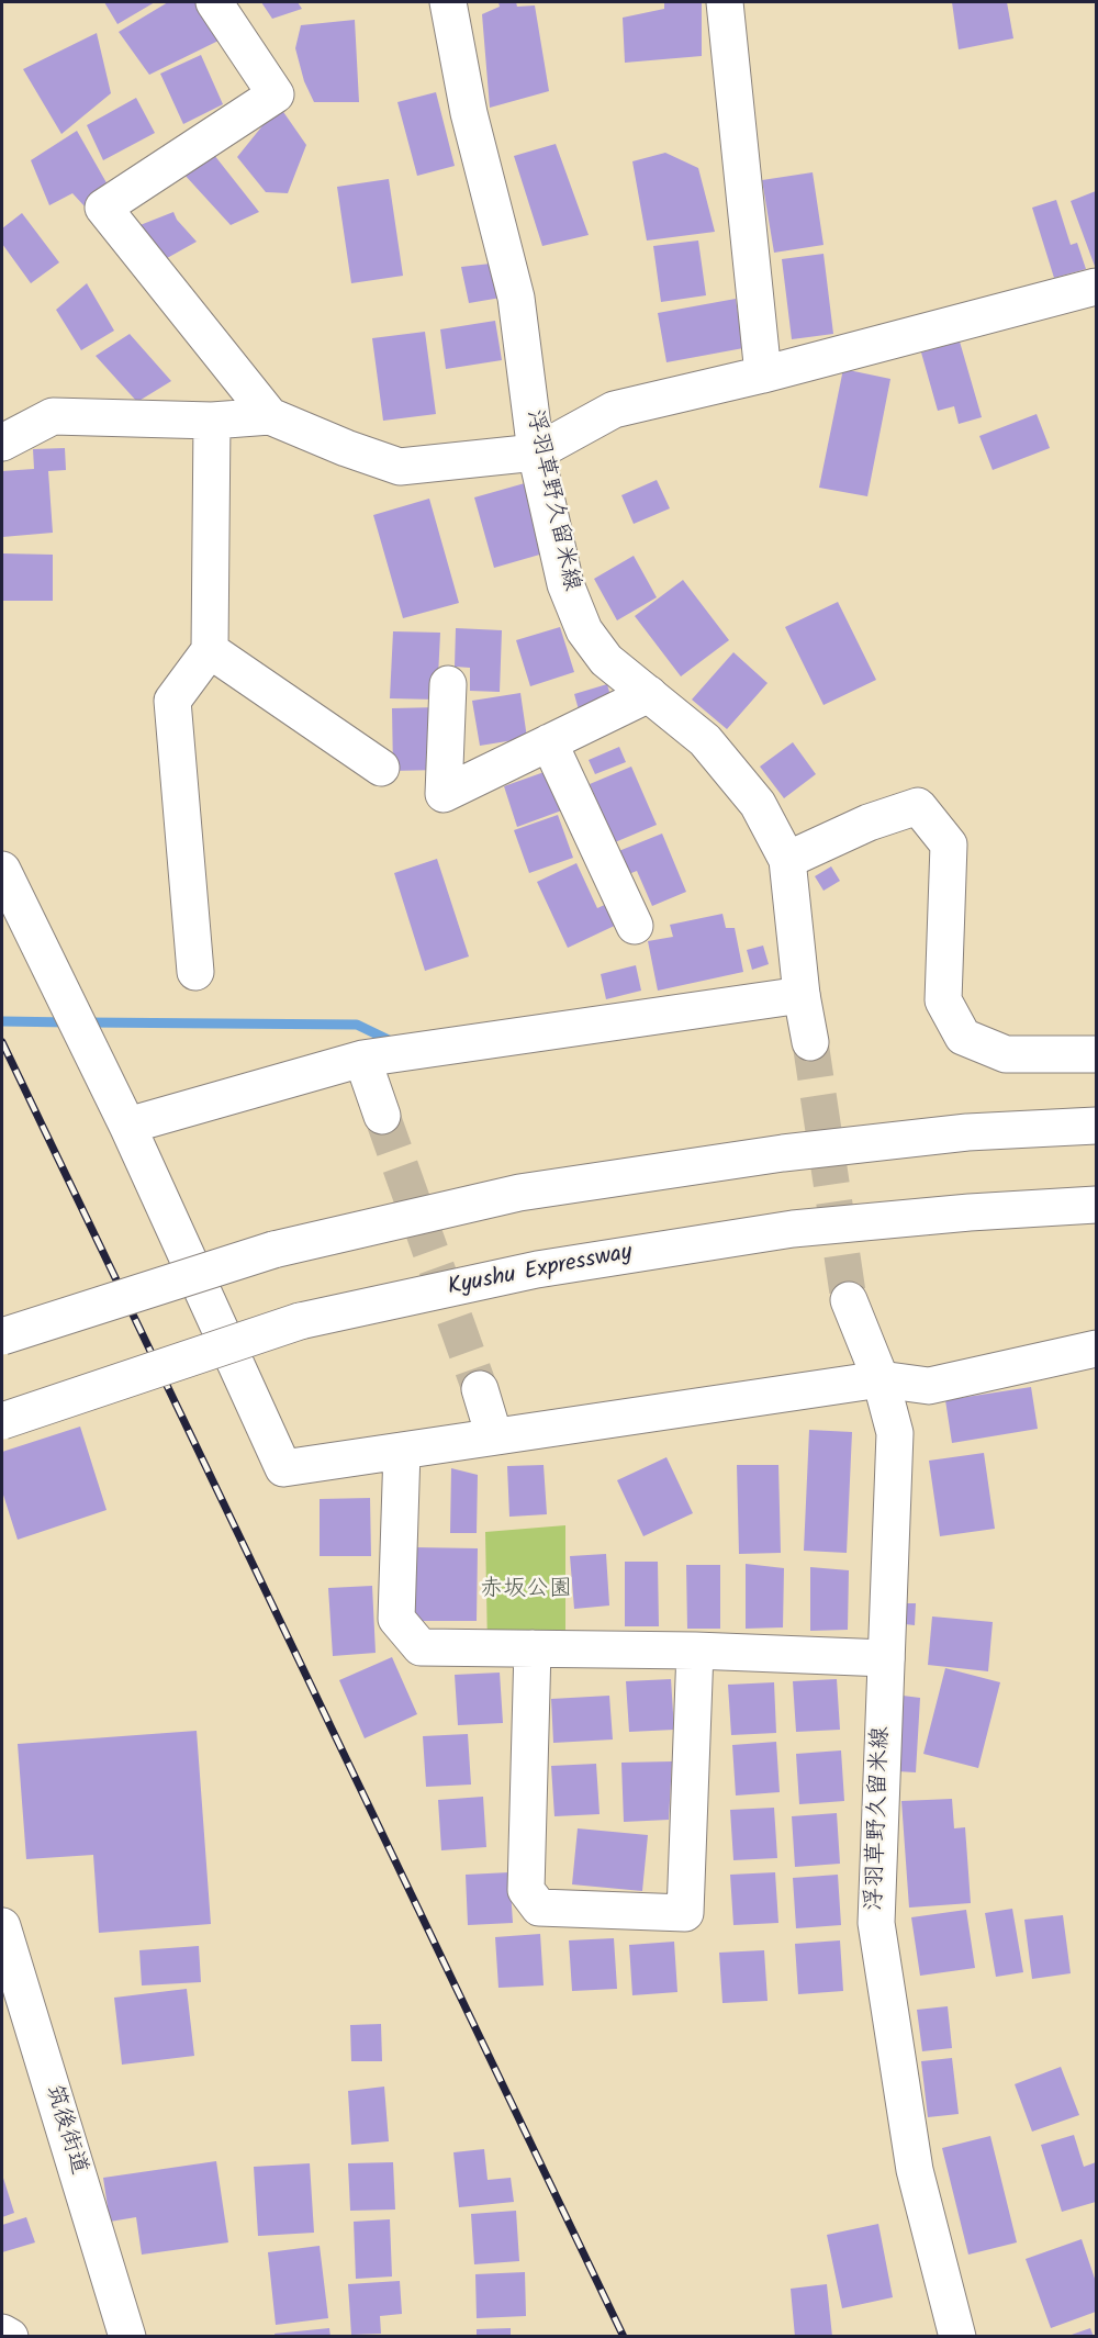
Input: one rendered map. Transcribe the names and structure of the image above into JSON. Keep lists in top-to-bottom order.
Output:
{
  "streets": {
    "main road": ["浮羽草野久留米線", "Kyushu Expressway", "筑後街道"]
  },
  "parks": ["赤坂公園"]
}
